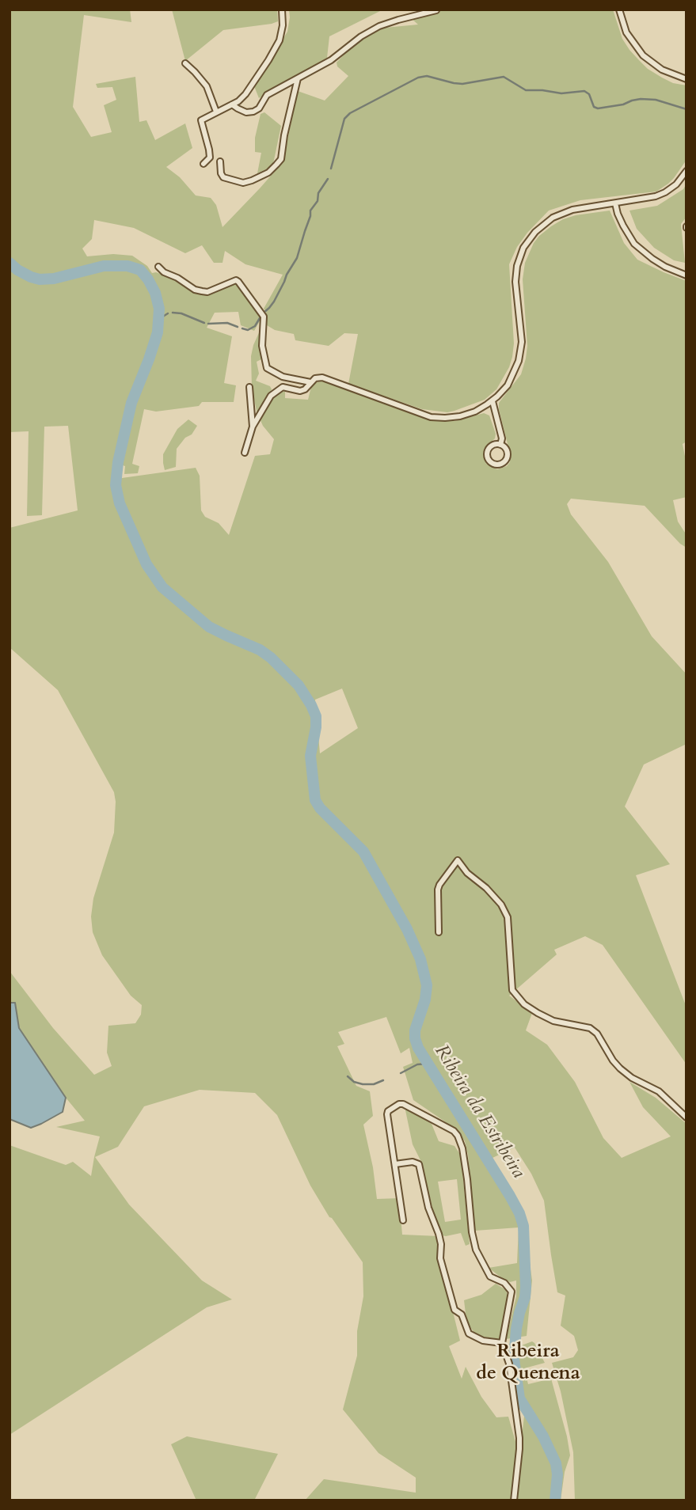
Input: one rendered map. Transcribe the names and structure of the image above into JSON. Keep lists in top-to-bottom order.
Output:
{
  "districts": ["Ribeira de Quenena"],
  "water": ["Ribeira da Estribeira"]
}
